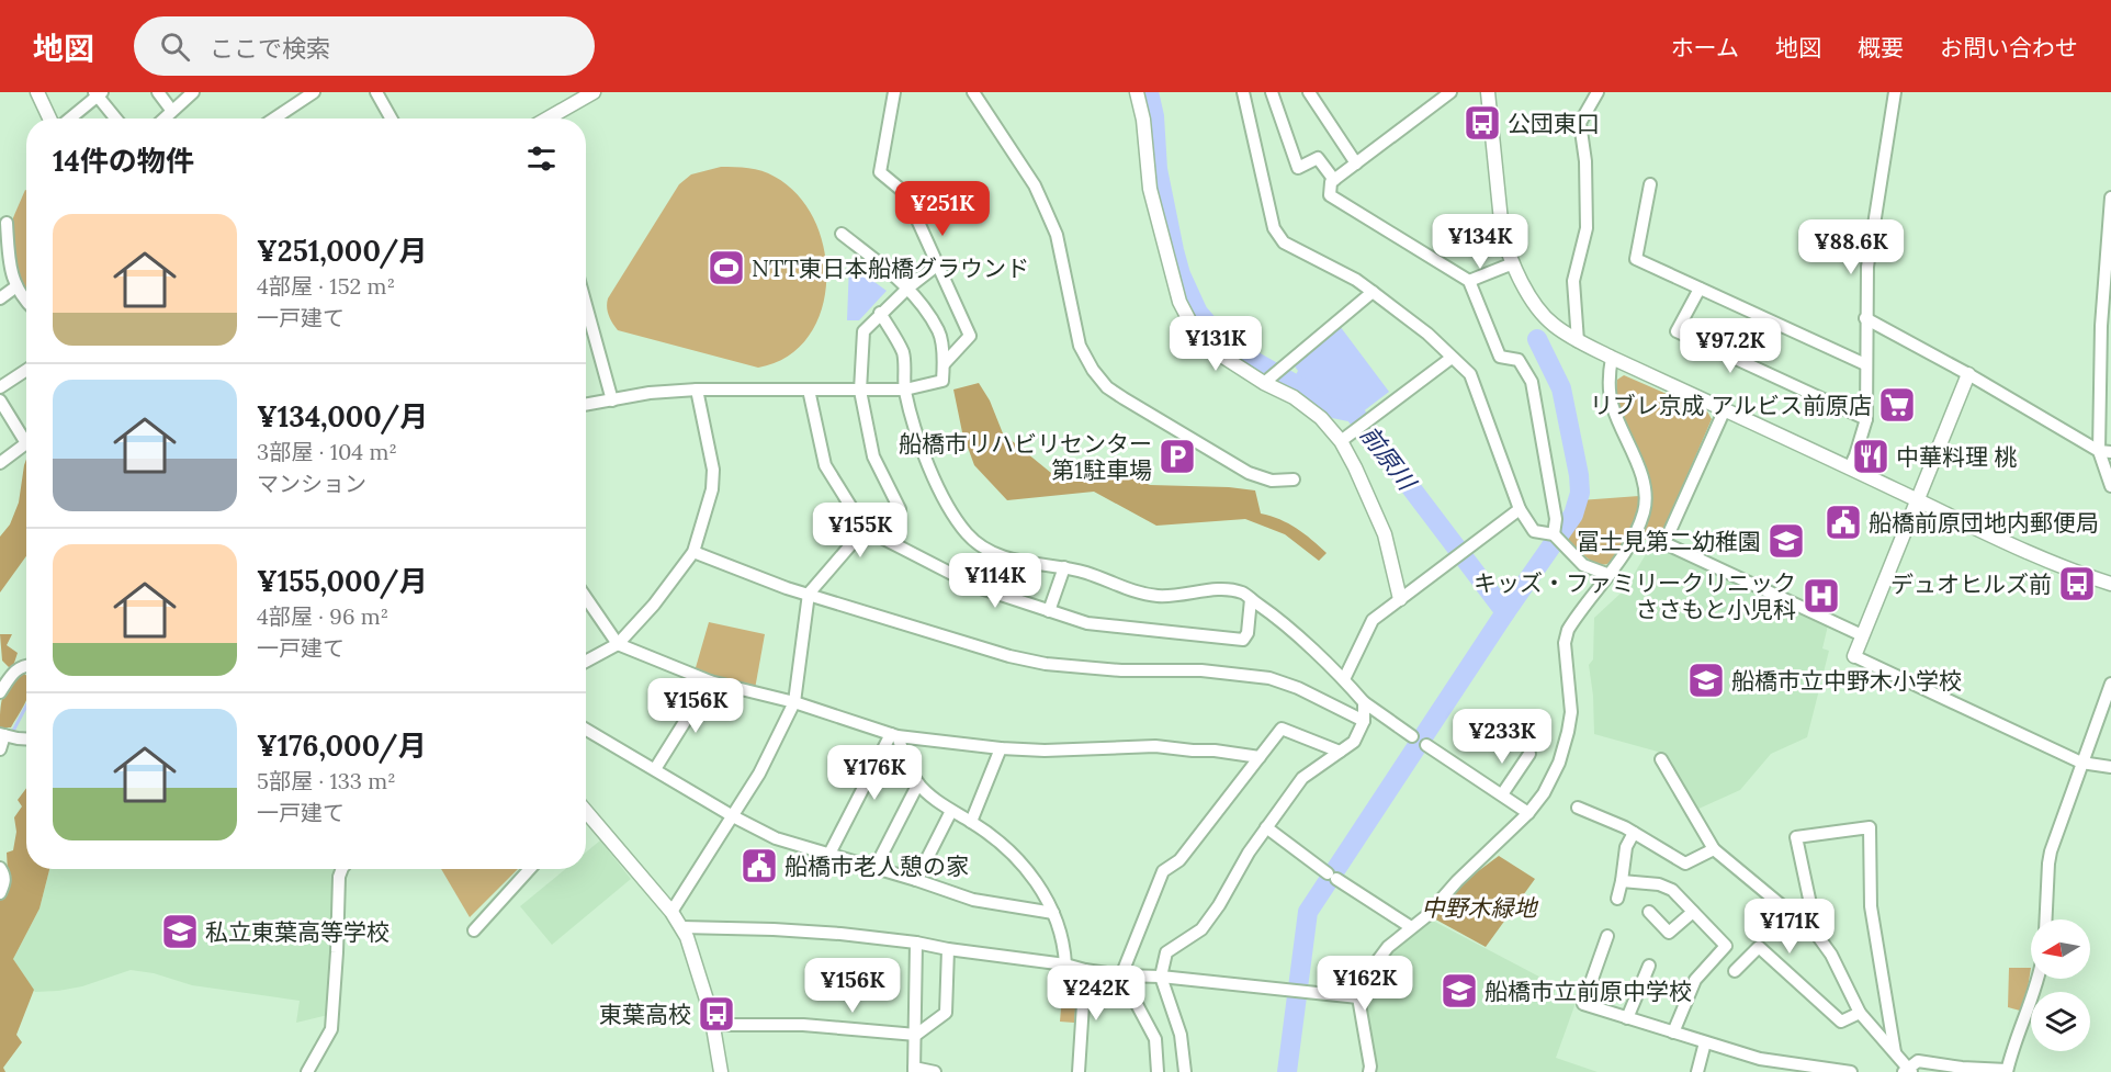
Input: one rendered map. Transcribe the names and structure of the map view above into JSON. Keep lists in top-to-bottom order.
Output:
{
  "water": ["前原川"],
  "parks": ["中野木緑地"],
  "places": {
    "bus stop": ["公団東口", "デュオヒルズ前", "東葉高校"],
    "sports": ["NTT東日本船橋グラウンド"],
    "supermarket": ["リブレ京成 アルビス前原店"],
    "parking": ["船橋市リハビリセンター 第1駐車場"],
    "restaurant": ["中華料理 桃"],
    "public building": ["船橋前原団地内郵便局", "船橋市老人憩の家"],
    "school or university": [
      "冨士見第二幼稚園",
      "船橋市立中野木小学校",
      "私立東葉高等学校",
      "船橋市立前原中学校"
    ],
    "hospital": ["キッズ・ファミリークリニック ささもと小児科"]
  },
  "north": "left",
  "page": {
    "header": "地図",
    "search": "ここで検索",
    "nav": [
      "ホーム",
      "地図",
      "概要",
      "お問い合わせ"
    ],
    "heading": "14件の物件",
    "price": [
      "¥251K",
      "¥134K",
      "¥88.6K",
      "¥131K",
      "¥97.2K",
      "¥155K",
      "¥114K",
      "¥156K",
      "¥233K",
      "¥176K",
      "¥171K",
      "¥162K",
      "¥156K",
      "¥242K"
    ],
    "list": [
      {
        "name": "¥251,000/月",
        "note": "4部屋 · 152 m² · 一戸建て"
      },
      {
        "name": "¥134,000/月",
        "note": "3部屋 · 104 m² · マンション"
      },
      {
        "name": "¥155,000/月",
        "note": "4部屋 · 96 m² · 一戸建て"
      },
      {
        "name": "¥176,000/月",
        "note": "5部屋 · 133 m² · 一戸建て"
      }
    ]
  }
}
